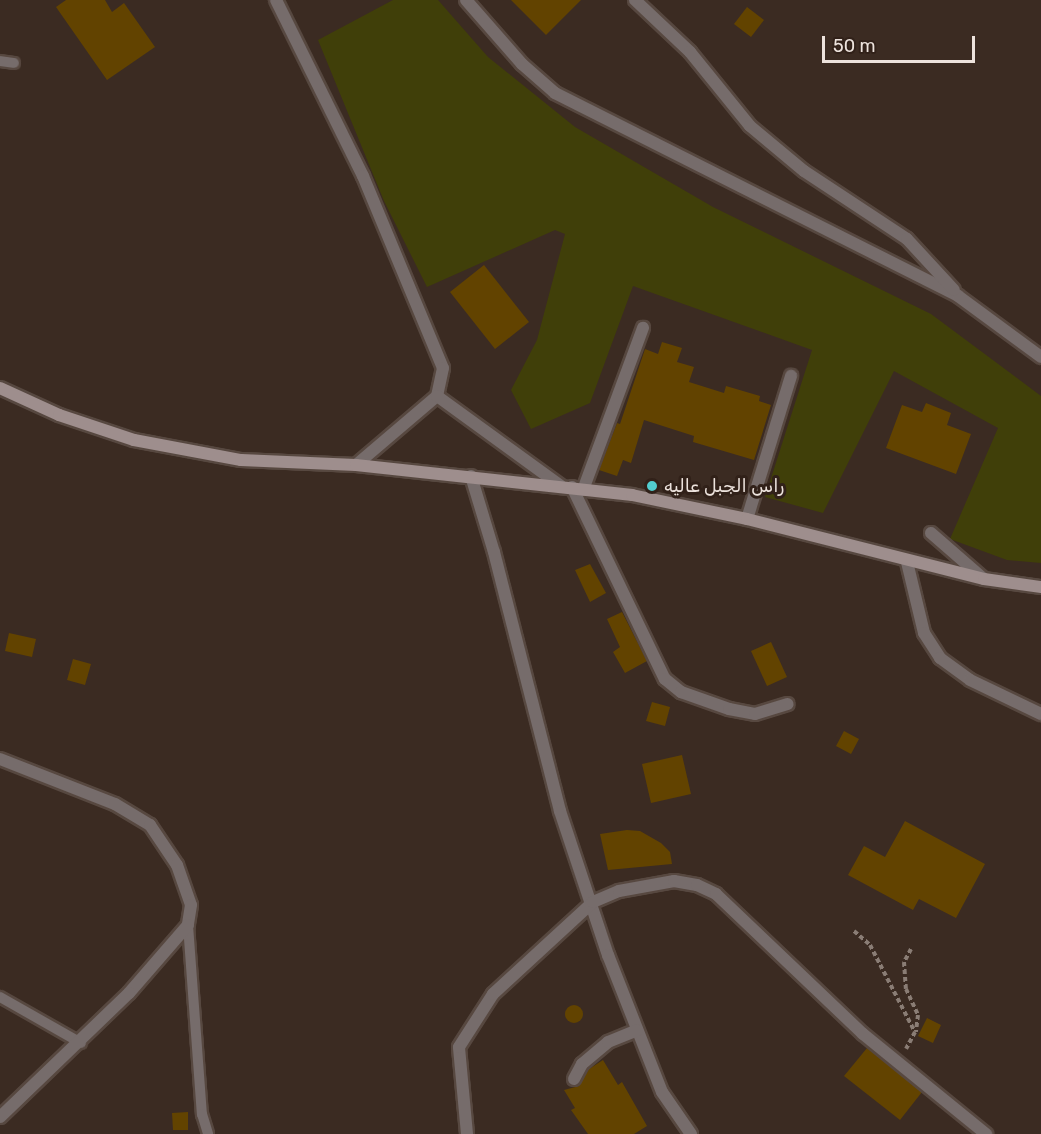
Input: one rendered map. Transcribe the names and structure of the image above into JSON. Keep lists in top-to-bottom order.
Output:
{
  "places": ["راس الجبل عاليه"],
  "scale_bar": "50 m"
}
